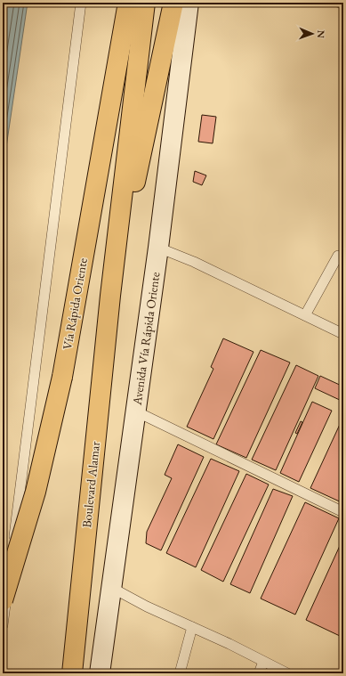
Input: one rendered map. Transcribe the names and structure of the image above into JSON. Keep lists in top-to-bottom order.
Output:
{
  "streets": {
    "highway": ["Vía Rápida Oriente", "Boulevard Alamar"],
    "main road": ["Avenida Vía Rápida Oriente"]
  },
  "north": "right"
}
